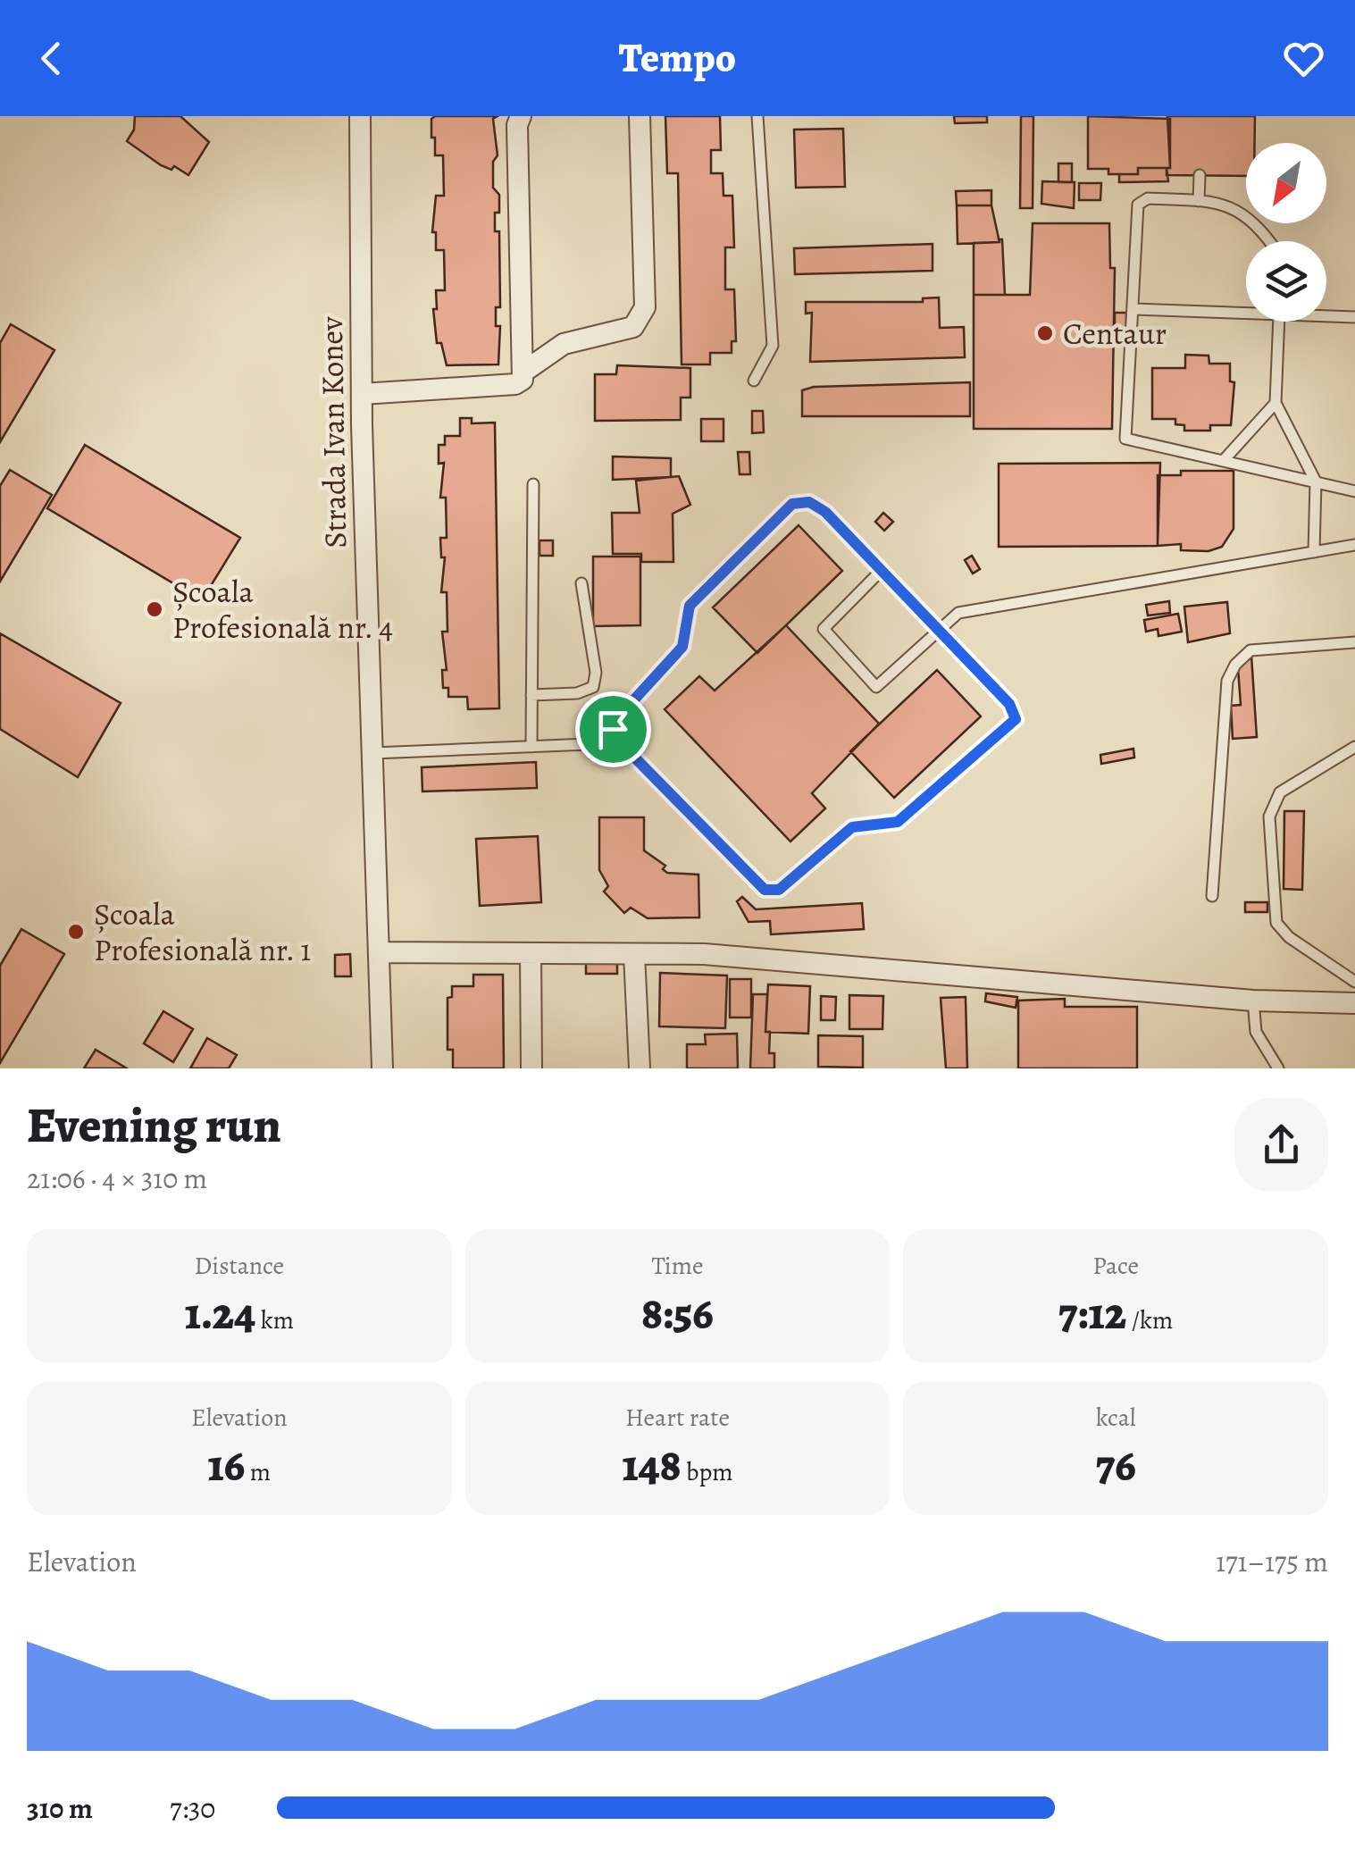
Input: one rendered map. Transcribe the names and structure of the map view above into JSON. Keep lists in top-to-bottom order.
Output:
{
  "streets": {
    "street": ["Strada Ivan Konev"]
  },
  "places": ["Centaur", "Școala Profesională nr. 4", "Școala Profesională nr. 1"],
  "north": "bottom left",
  "page": {
    "header": "Tempo",
    "heading": ["Evening run", "21:06 · 4 × 310 m"],
    "stats": [
      ["Distance", "1.24 km"],
      ["Time", "8:56"],
      ["Pace", "7:12 /km"],
      ["Elevation", "16 m"],
      ["Heart rate", "148 bpm"],
      ["kcal", "76"]
    ],
    "chart": ["Elevation", "171–175 m"],
    "list": [
      {
        "name": "310 m",
        "note": "7:30"
      }
    ]
  }
}
